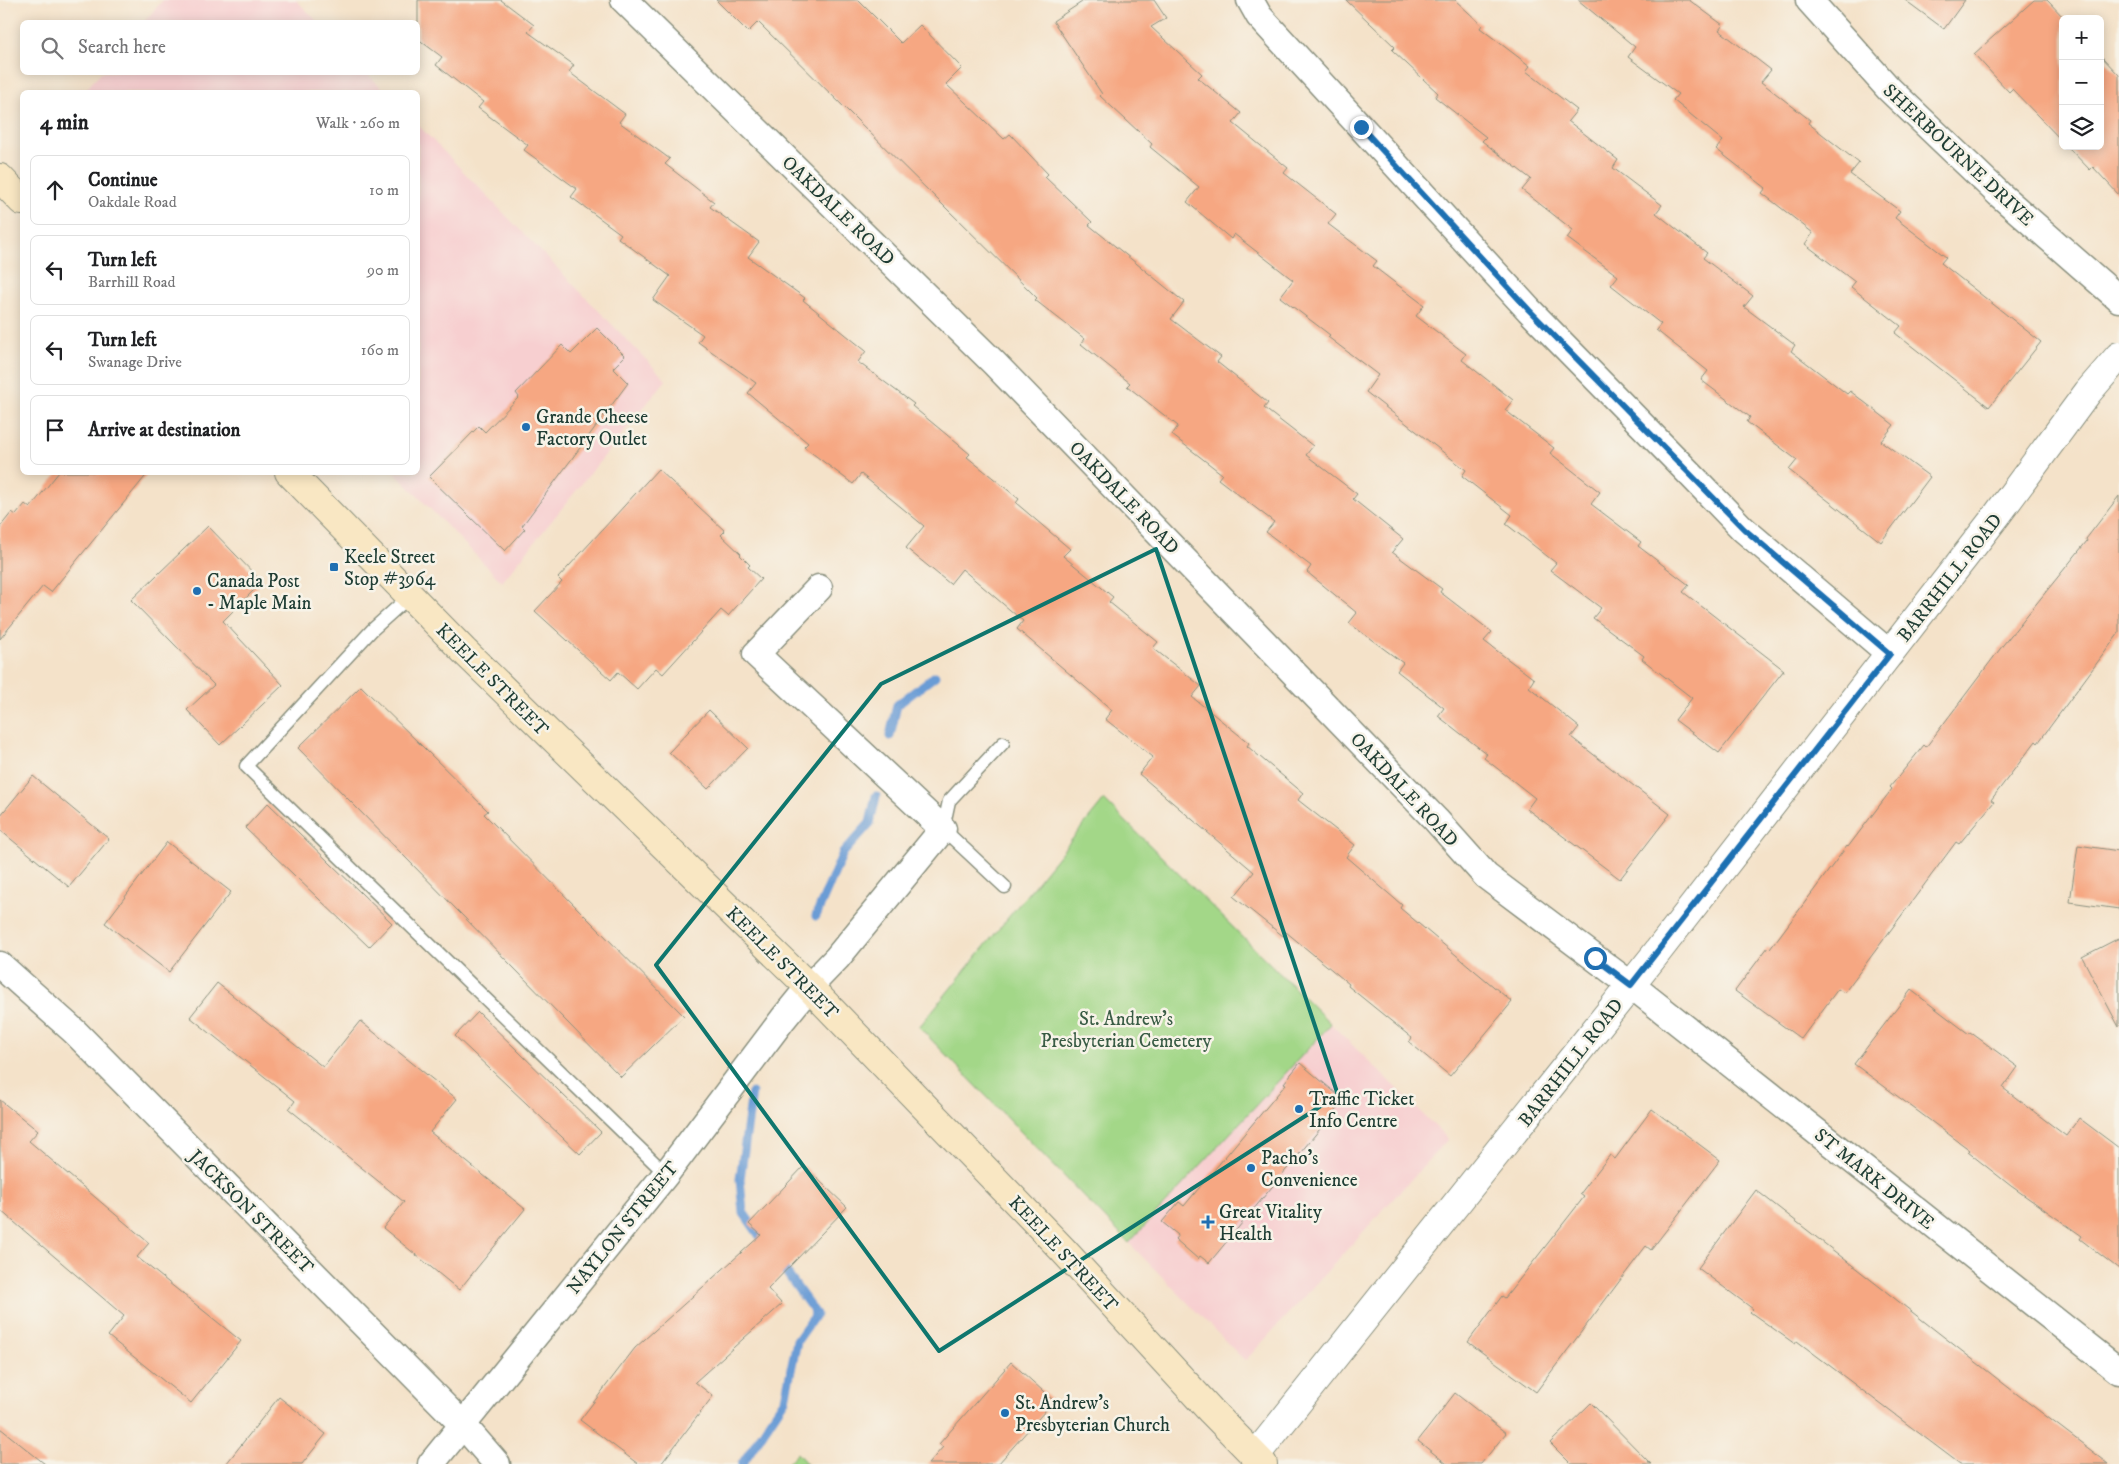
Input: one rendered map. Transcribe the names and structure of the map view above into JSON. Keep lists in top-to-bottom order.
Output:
{
  "streets": {
    "main road": ["KEELE STREET"],
    "street": [
      "SHERBOURNE DRIVE",
      "OAKDALE ROAD",
      "BARRHILL ROAD",
      "ST MARK DRIVE",
      "JACKSON STREET",
      "NAYLON STREET"
    ]
  },
  "crossings": [
    ["OAKDALE ROAD", "BARRHILL ROAD"],
    ["OAKDALE ROAD", "ST MARK DRIVE"],
    ["BARRHILL ROAD", "KEELE STREET"],
    ["BARRHILL ROAD", "ST MARK DRIVE"],
    ["KEELE STREET", "NAYLON STREET"],
    ["JACKSON STREET", "NAYLON STREET"]
  ],
  "parks": ["St. Andrew's Presbyterian Cemetery"],
  "places": {
    "other": [
      "Grande Cheese Factory Outlet",
      "Canada Post - Maple Main",
      "Traffic Ticket Info Centre",
      "Pacho's Convenience",
      "St. Andrew's Presbyterian Church"
    ],
    "transit": ["Keele Street Stop #3964"],
    "health": ["Great Vitality Health"]
  },
  "page": {
    "map_buttons": ["+", "−"],
    "search": "Search here",
    "heading": ["4 min", "Walk · 260 m"],
    "list": [
      ["Continue", "Oakdale Road", "10 m"],
      ["Turn left", "Barrhill Road", "90 m"],
      ["Turn left", "Swanage Drive", "160 m"],
      "Arrive at destination"
    ]
  }
}
